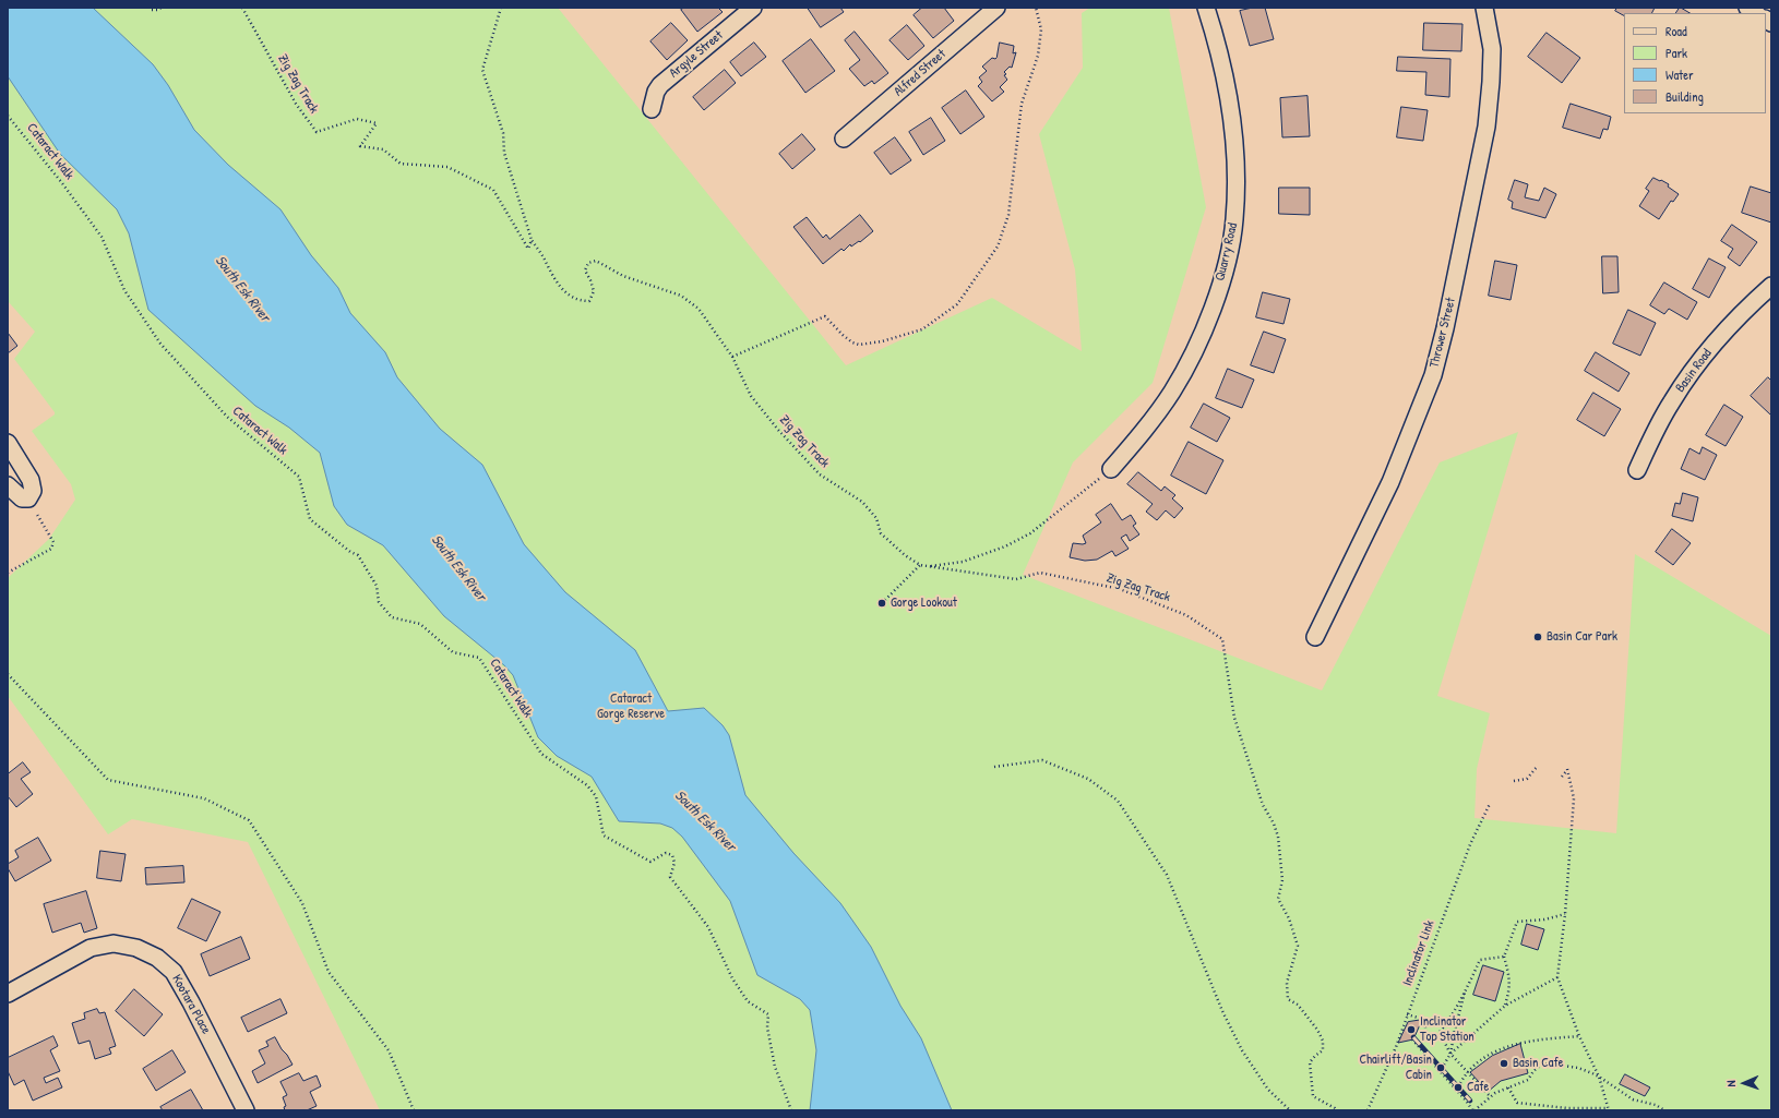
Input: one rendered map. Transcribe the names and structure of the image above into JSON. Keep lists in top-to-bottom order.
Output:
{
  "streets": {
    "street": [
      "Argyle Street",
      "Alfred Street",
      "Quarry Road",
      "Thrower Street",
      "Basin Road",
      "Kootara Place"
    ],
    "path": ["Zig Zag Track", "Cataract Walk", "Inclinator Link"]
  },
  "water": ["South Esk River"],
  "parks": ["Cataract Gorge Reserve"],
  "places": [
    "Gorge Lookout",
    "Basin Car Park",
    "Inclinator Top Station",
    "Basin Cafe",
    "Chairlift/Basin Cabin",
    "Cafe"
  ],
  "legend": [
    "Road",
    "Park",
    "Water",
    "Building"
  ],
  "north": "left"
}
